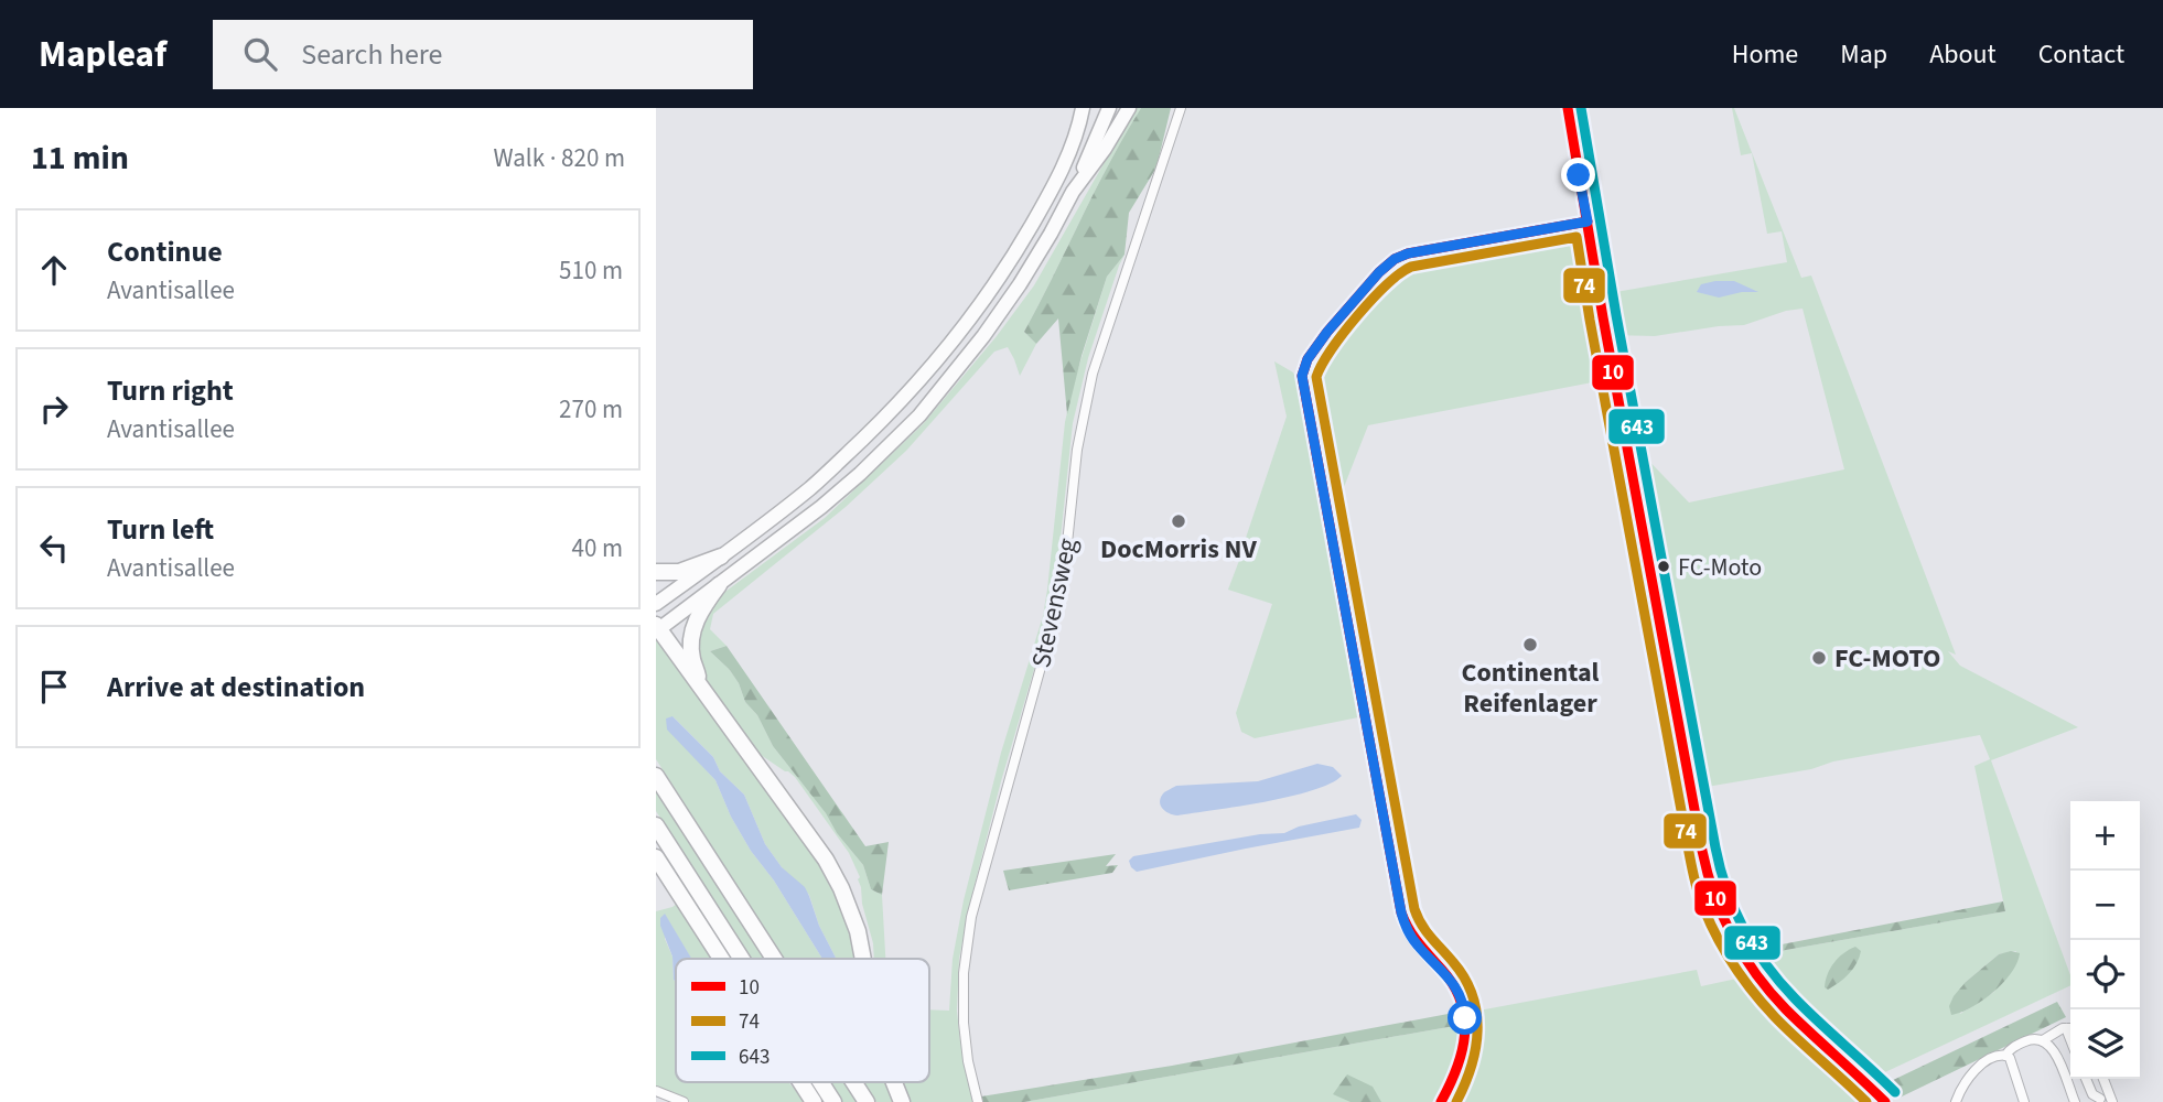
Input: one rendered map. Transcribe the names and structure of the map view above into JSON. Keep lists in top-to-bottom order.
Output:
{
  "streets": {
    "street": ["Stevensweg"]
  },
  "places": [
    "DocMorris NV",
    "FC-Moto",
    "Continental Reifenlager",
    "FC-MOTO"
  ],
  "lines": ["transit line 10", "transit line 643", "transit line 74"],
  "legend": ["10", "74", "643"],
  "page": {
    "header": "Mapleaf",
    "search": "Search here",
    "nav": [
      "Home",
      "Map",
      "About",
      "Contact"
    ],
    "heading": ["11 min", "Walk · 820 m"],
    "list": [
      ["Continue", "Avantisallee", "510 m"],
      ["Turn right", "Avantisallee", "270 m"],
      ["Turn left", "Avantisallee", "40 m"],
      "Arrive at destination"
    ],
    "map_buttons": ["+", "−"]
  }
}
